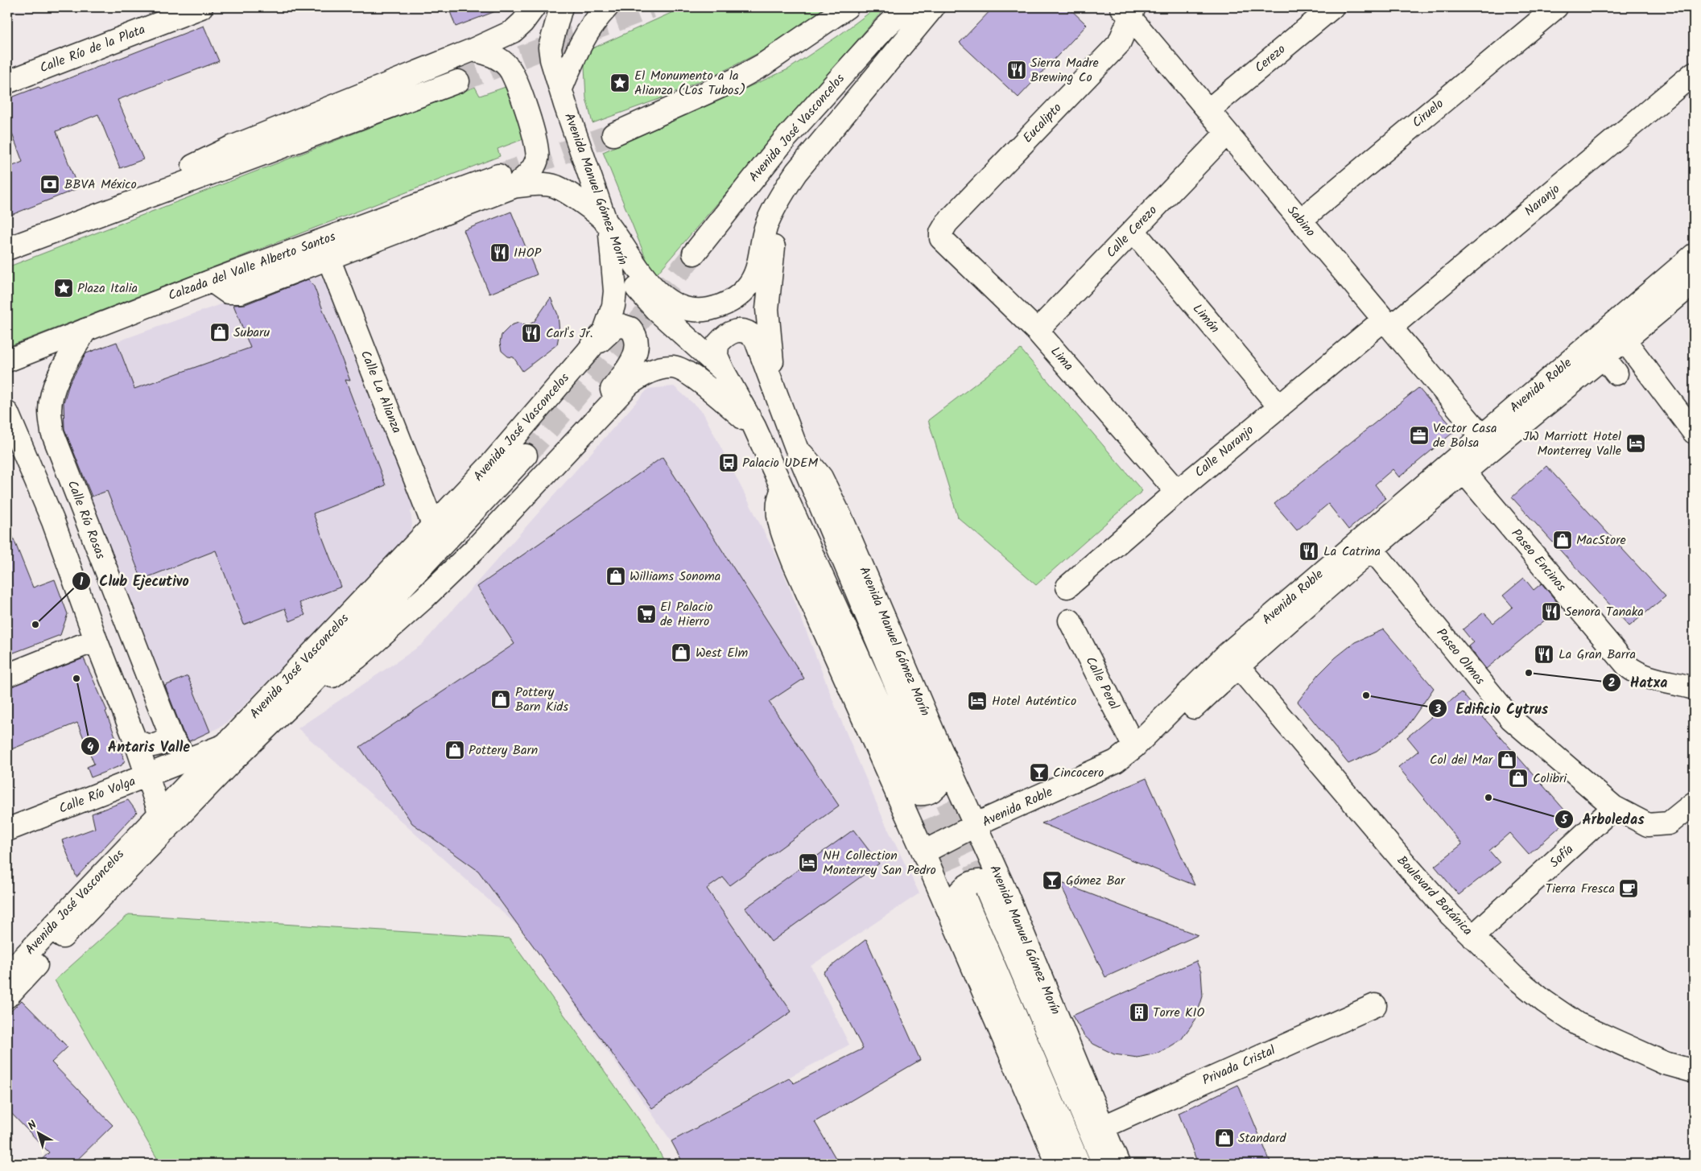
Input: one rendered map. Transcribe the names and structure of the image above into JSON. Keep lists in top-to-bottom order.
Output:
{
  "streets": {
    "street": [
      "Calle Río de la Plata",
      "Cerezo",
      "Ciruelo",
      "Eucalipto",
      "Avenida José Vasconcelos",
      "Avenida Manuel Gómez Morín",
      "Naranjo",
      "Sabino",
      "Calle Cerezo",
      "Calzada del Valle Alberto Santos",
      "Limón",
      "Lima",
      "Avenida Roble",
      "Calle La Alianza",
      "Calle Naranjo",
      "Calle Río Rosas",
      "Paseo Encinos",
      "Paseo Olmos",
      "Calle Peral",
      "Calle Río Volga",
      "Sofía",
      "Boulevard Botánica",
      "Privada Cristal"
    ]
  },
  "crossings": [
    ["Cerezo", "Sabino"],
    ["Ciruelo", "Sabino"],
    ["Eucalipto", "Sabino"],
    ["Eucalipto", "Lima"],
    ["Avenida José Vasconcelos", "Calle La Alianza"],
    ["Avenida Manuel Gómez Morín", "Avenida Roble"],
    ["Avenida Manuel Gómez Morín", "Privada Cristal"],
    ["Naranjo", "Sabino"],
    ["Naranjo", "Calle Naranjo"],
    ["Sabino", "Calle Cerezo"],
    ["Sabino", "Avenida Roble"],
    ["Sabino", "Calle Naranjo"],
    ["Calle Cerezo", "Limón"],
    ["Calle Cerezo", "Lima"],
    ["Calzada del Valle Alberto Santos", "Calle Río Rosas"],
    ["Limón", "Calle Naranjo"],
    ["Lima", "Calle Naranjo"],
    ["Avenida Roble", "Paseo Encinos"],
    ["Avenida Roble", "Paseo Olmos"],
    ["Avenida Roble", "Calle Peral"],
    ["Avenida Roble", "Boulevard Botánica"],
    ["Calle Río Rosas", "Calle Río Volga"],
    ["Paseo Olmos", "Sofía"],
    ["Sofía", "Boulevard Botánica"]
  ],
  "places": {
    "restaurant": [
      "Sierra Madre Brewing Co",
      "IHOP",
      "Carl's Jr.",
      "La Catrina",
      "Senora Tanaka",
      "La Gran Barra"
    ],
    "place": ["El Monumento a la Alianza (Los Tubos)", "Plaza Italia"],
    "bank": ["BBVA México"],
    "shop": [
      "Subaru",
      "MacStore",
      "Williams Sonoma",
      "West Elm",
      "Pottery Barn Kids",
      "Pottery Barn",
      "Col del Mar",
      "Colibri",
      "Standard"
    ],
    "office": ["Vector Casa de Bolsa"],
    "hotel": ["JW Marriott Hotel Monterrey Valle", "Hotel Auténtico", "NH Collection Monterrey San Pedro"],
    "bus stop": ["Palacio UDEM"],
    "supermarket": ["El Palacio de Hierro"],
    "other": [
      "Club Ejecutivo",
      "Hatxa",
      "Antaris Valle",
      "Edificio Cytrus",
      "Arboledas"
    ],
    "bar": ["Cincocero", "Gómez Bar"],
    "cafe": ["Tierra Fresca"],
    "building": ["Torre KIO"]
  },
  "north": "top left"
}
